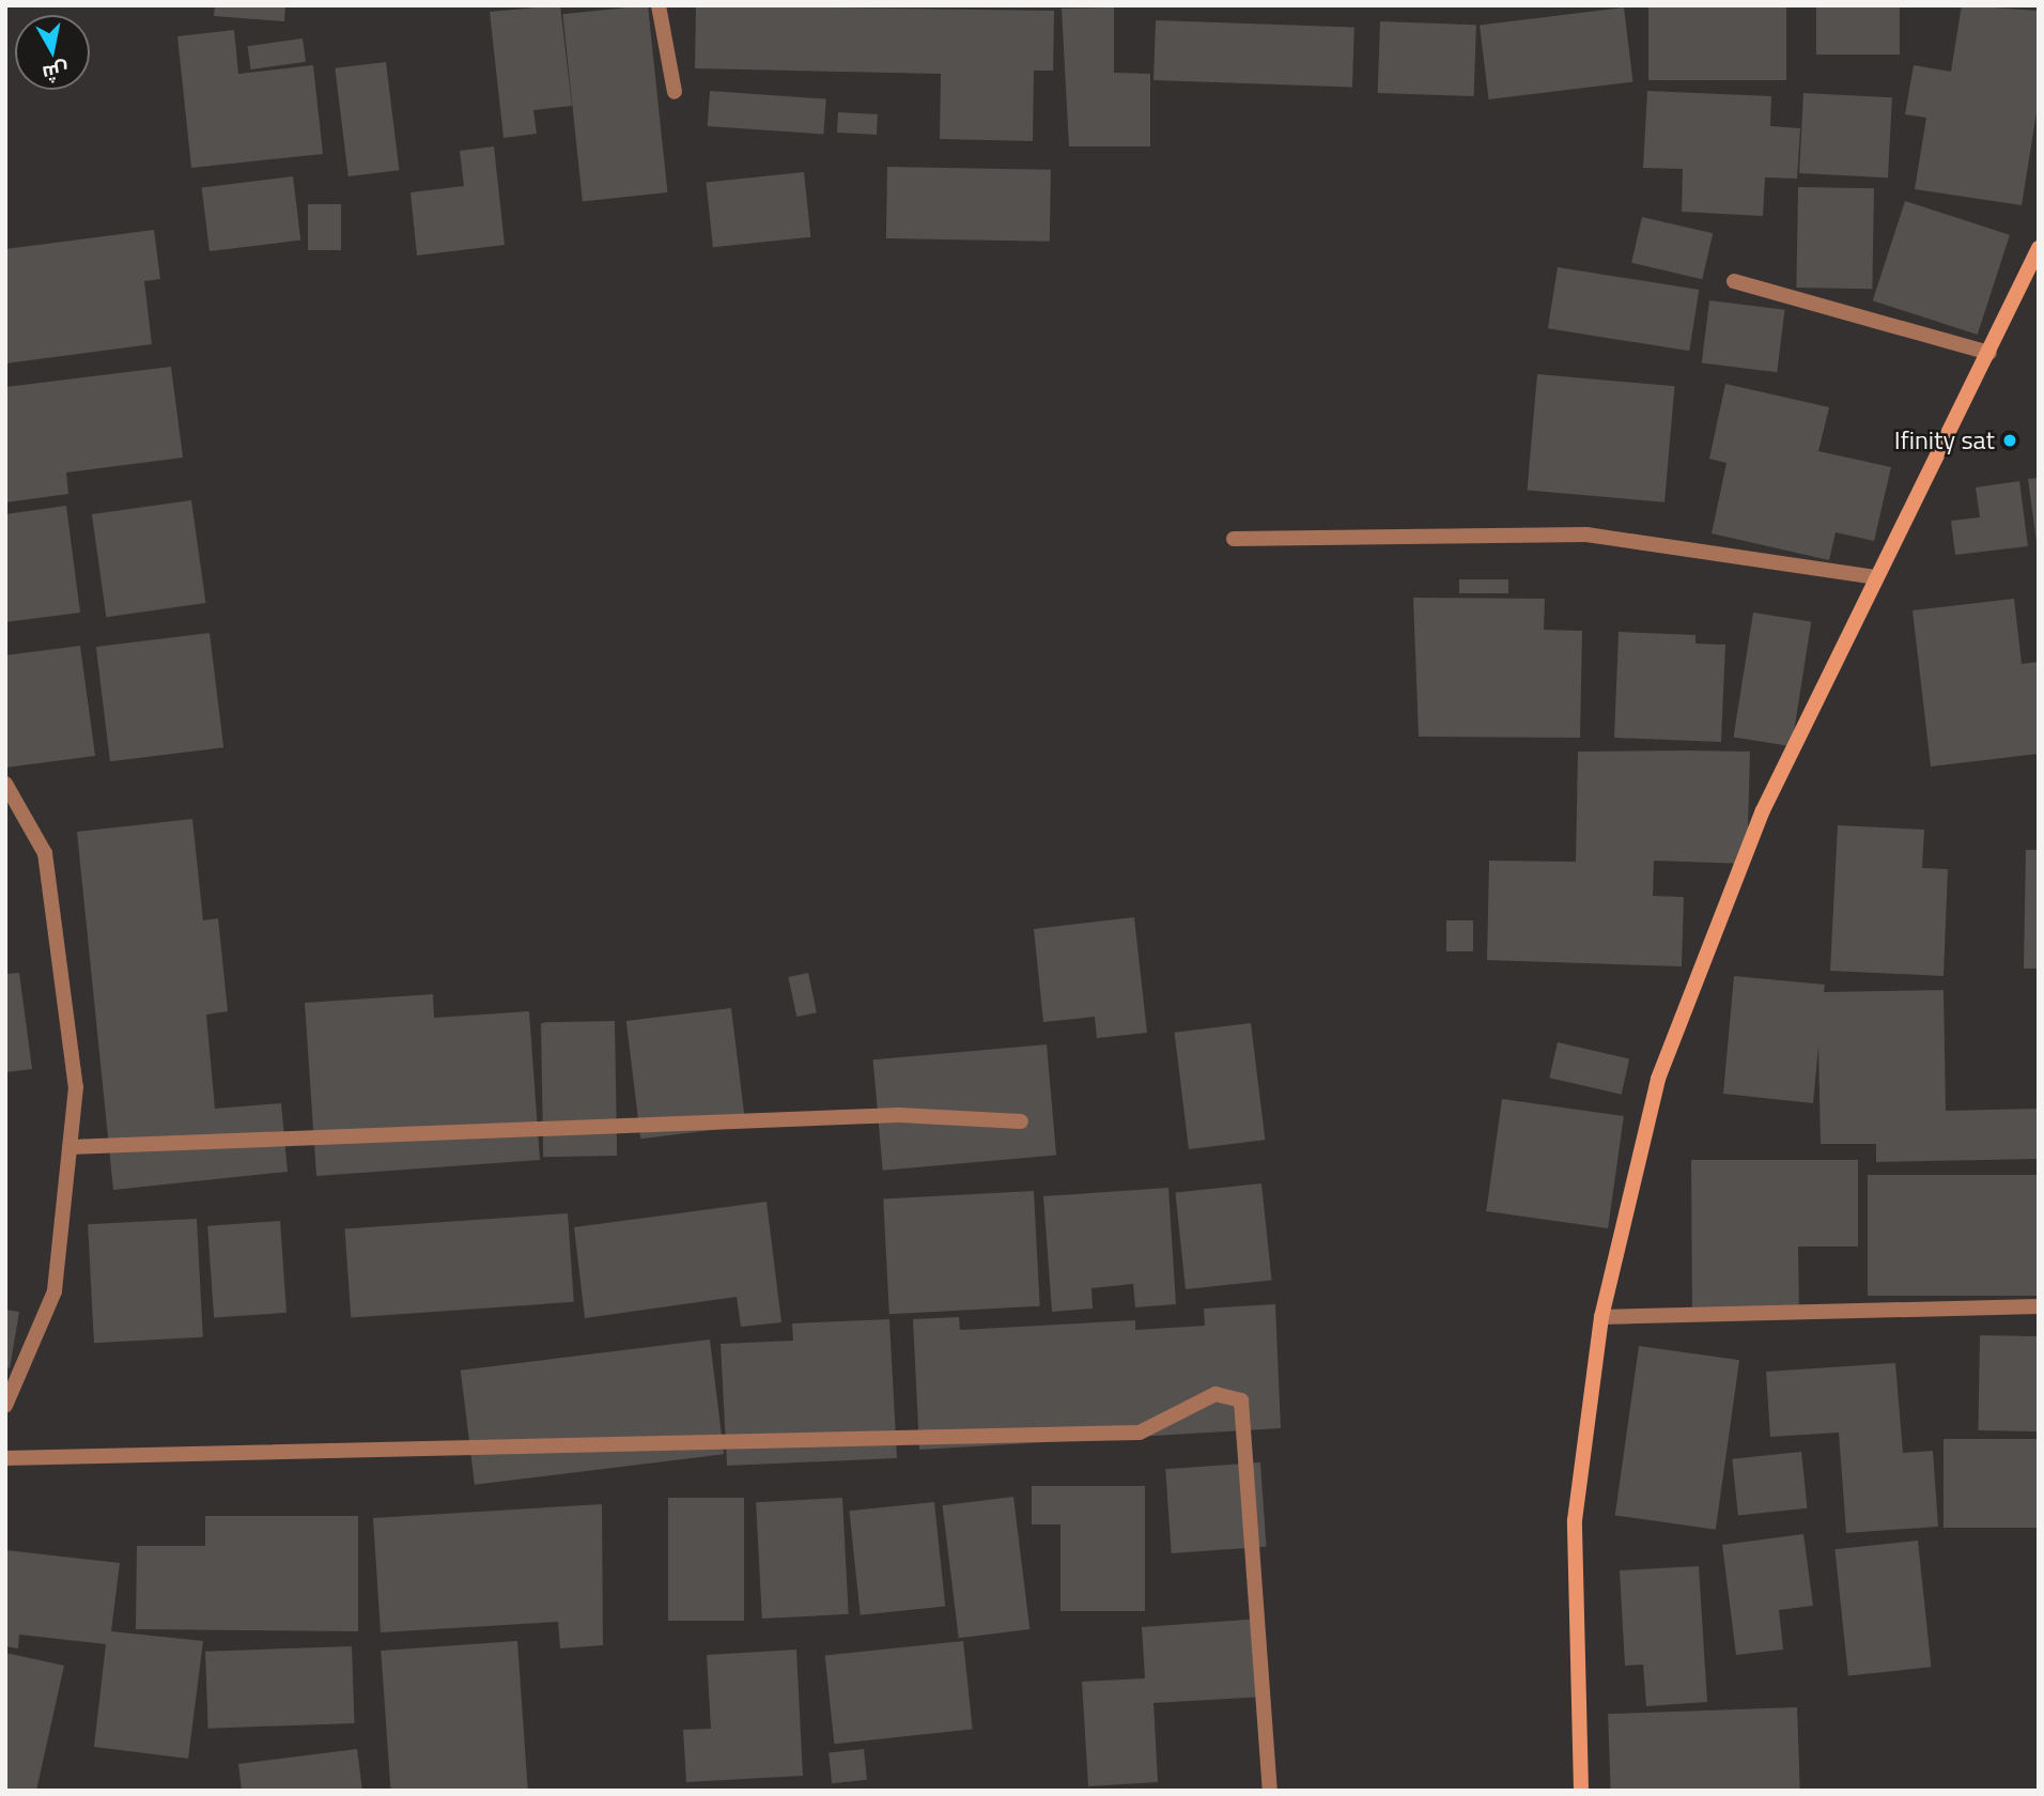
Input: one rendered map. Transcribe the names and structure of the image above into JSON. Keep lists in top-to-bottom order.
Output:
{
  "places": ["Ifinity sat"],
  "north": "bottom"
}
